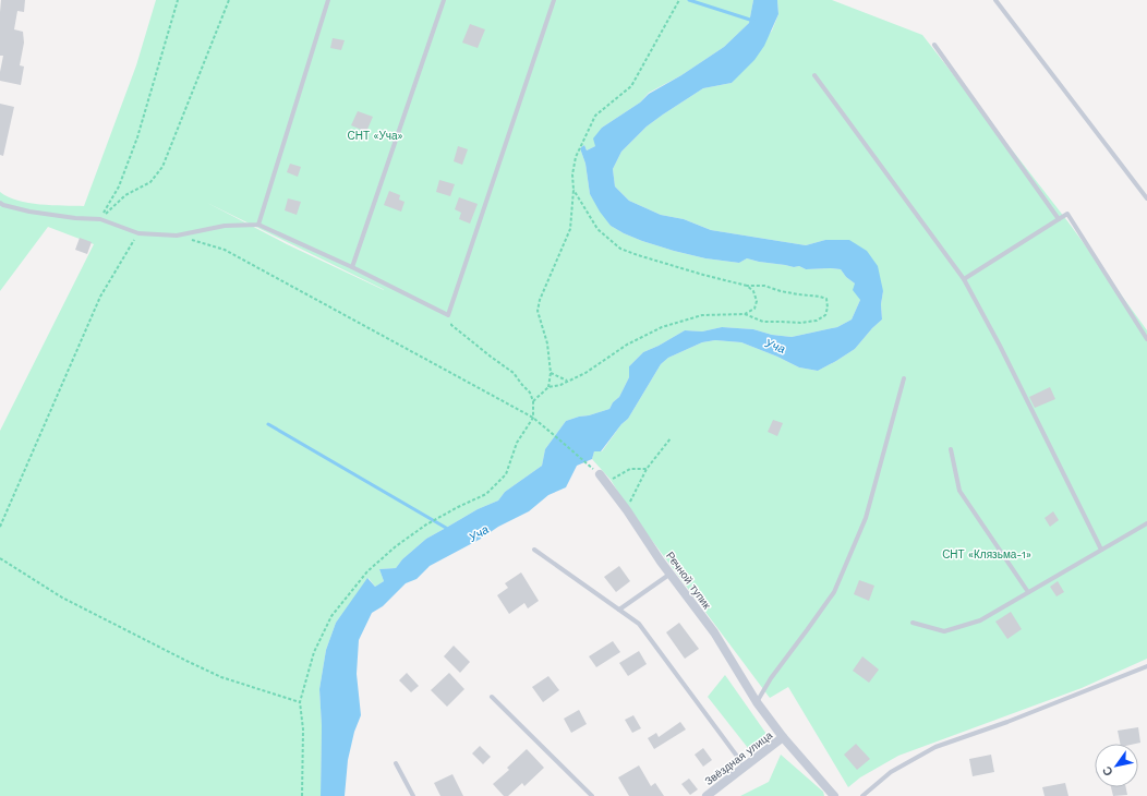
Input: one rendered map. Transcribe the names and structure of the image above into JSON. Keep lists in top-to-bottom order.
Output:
{
  "streets": {
    "street": ["Речной тупик", "Звёздная улица"]
  },
  "crossings": [
    ["Речной тупик", "Звёздная улица"]
  ],
  "water": ["Уча"],
  "parks": ["СНТ «Уча»", "СНТ «Клязьма-1»"],
  "north": "bottom left"
}
